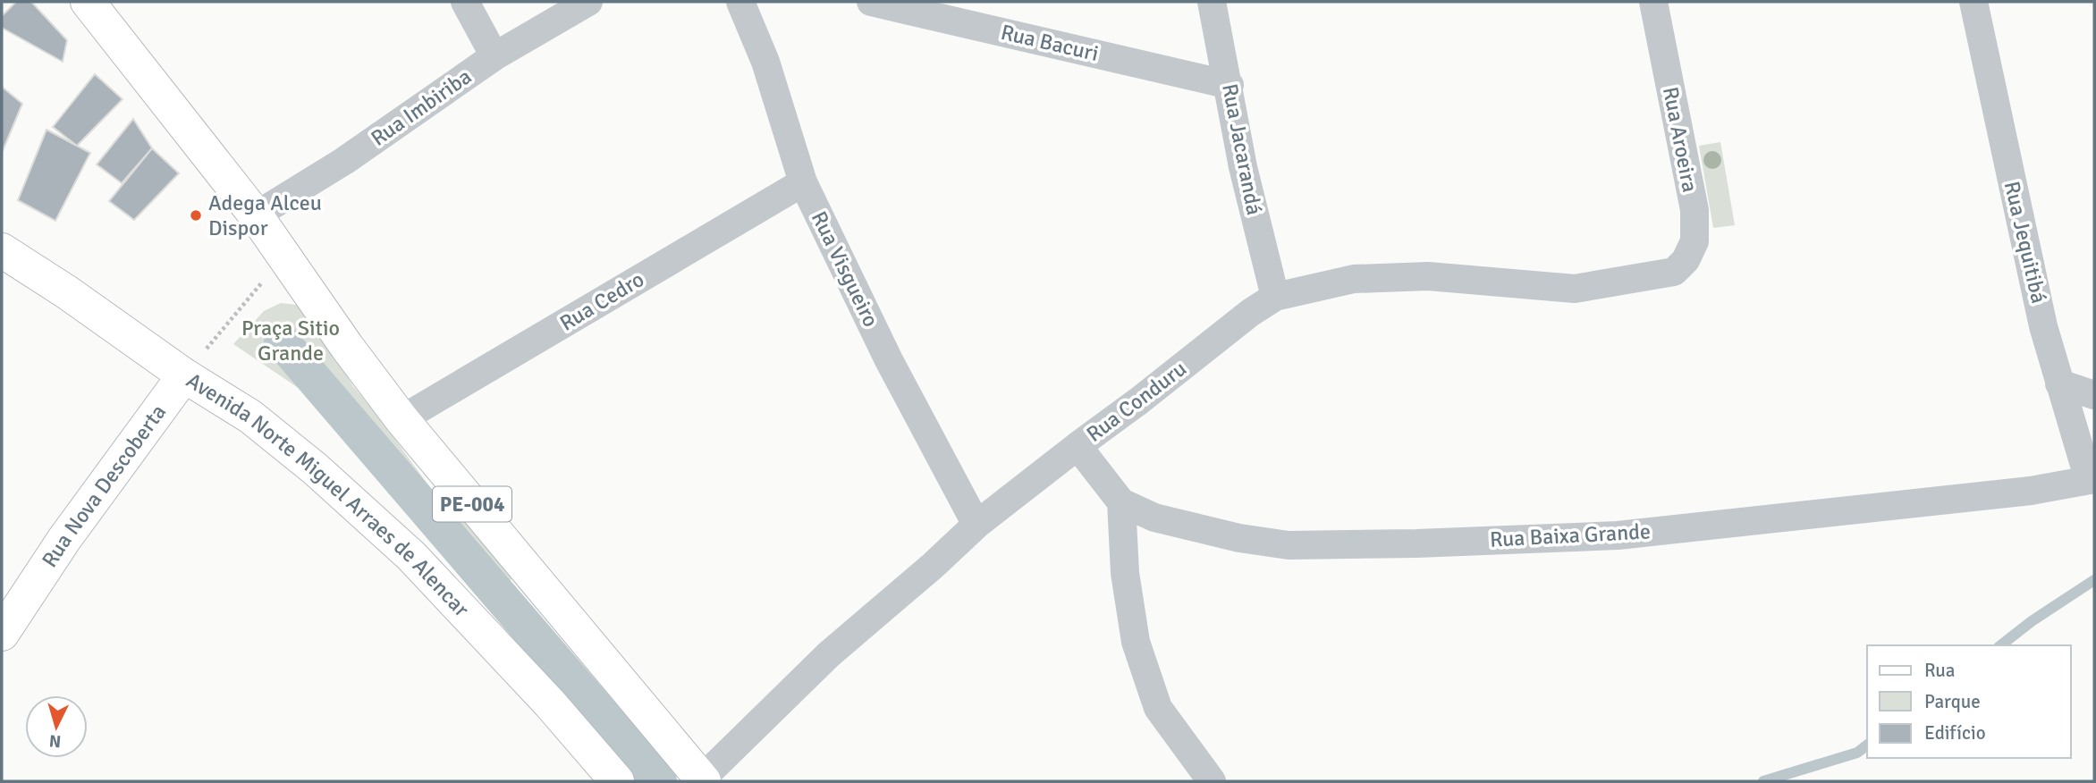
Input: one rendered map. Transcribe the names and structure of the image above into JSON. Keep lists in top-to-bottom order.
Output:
{
  "streets": {
    "main road": ["Rua Nova Descoberta", "Avenida Norte Miguel Arraes de Alencar", "PE-004"],
    "street": [
      "Rua Bacuri",
      "Rua Imbiriba",
      "Rua Aroeira",
      "Rua Jacarandá",
      "Rua Jequitibá",
      "Rua Visgueiro",
      "Rua Cedro",
      "Rua Conduru",
      "Rua Baixa Grande"
    ]
  },
  "crossings": [
    ["Rua Bacuri", "Rua Jacarandá"],
    ["Rua Imbiriba", "PE-004"],
    ["Rua Aroeira", "Rua Conduru"],
    ["Rua Jacarandá", "Rua Conduru"],
    ["Rua Jequitibá", "Rua Baixa Grande"],
    ["Rua Visgueiro", "Rua Cedro"],
    ["Rua Visgueiro", "Rua Conduru"],
    ["Rua Cedro", "PE-004"],
    ["Rua Conduru", "PE-004"],
    ["Rua Conduru", "Rua Baixa Grande"],
    ["Rua Nova Descoberta", "Avenida Norte Miguel Arraes de Alencar"]
  ],
  "parks": ["Praça Sitio Grande"],
  "places": ["Adega Alceu Dispor"],
  "legend": ["Rua", "Parque", "Edifício"],
  "north": "bottom"
}
